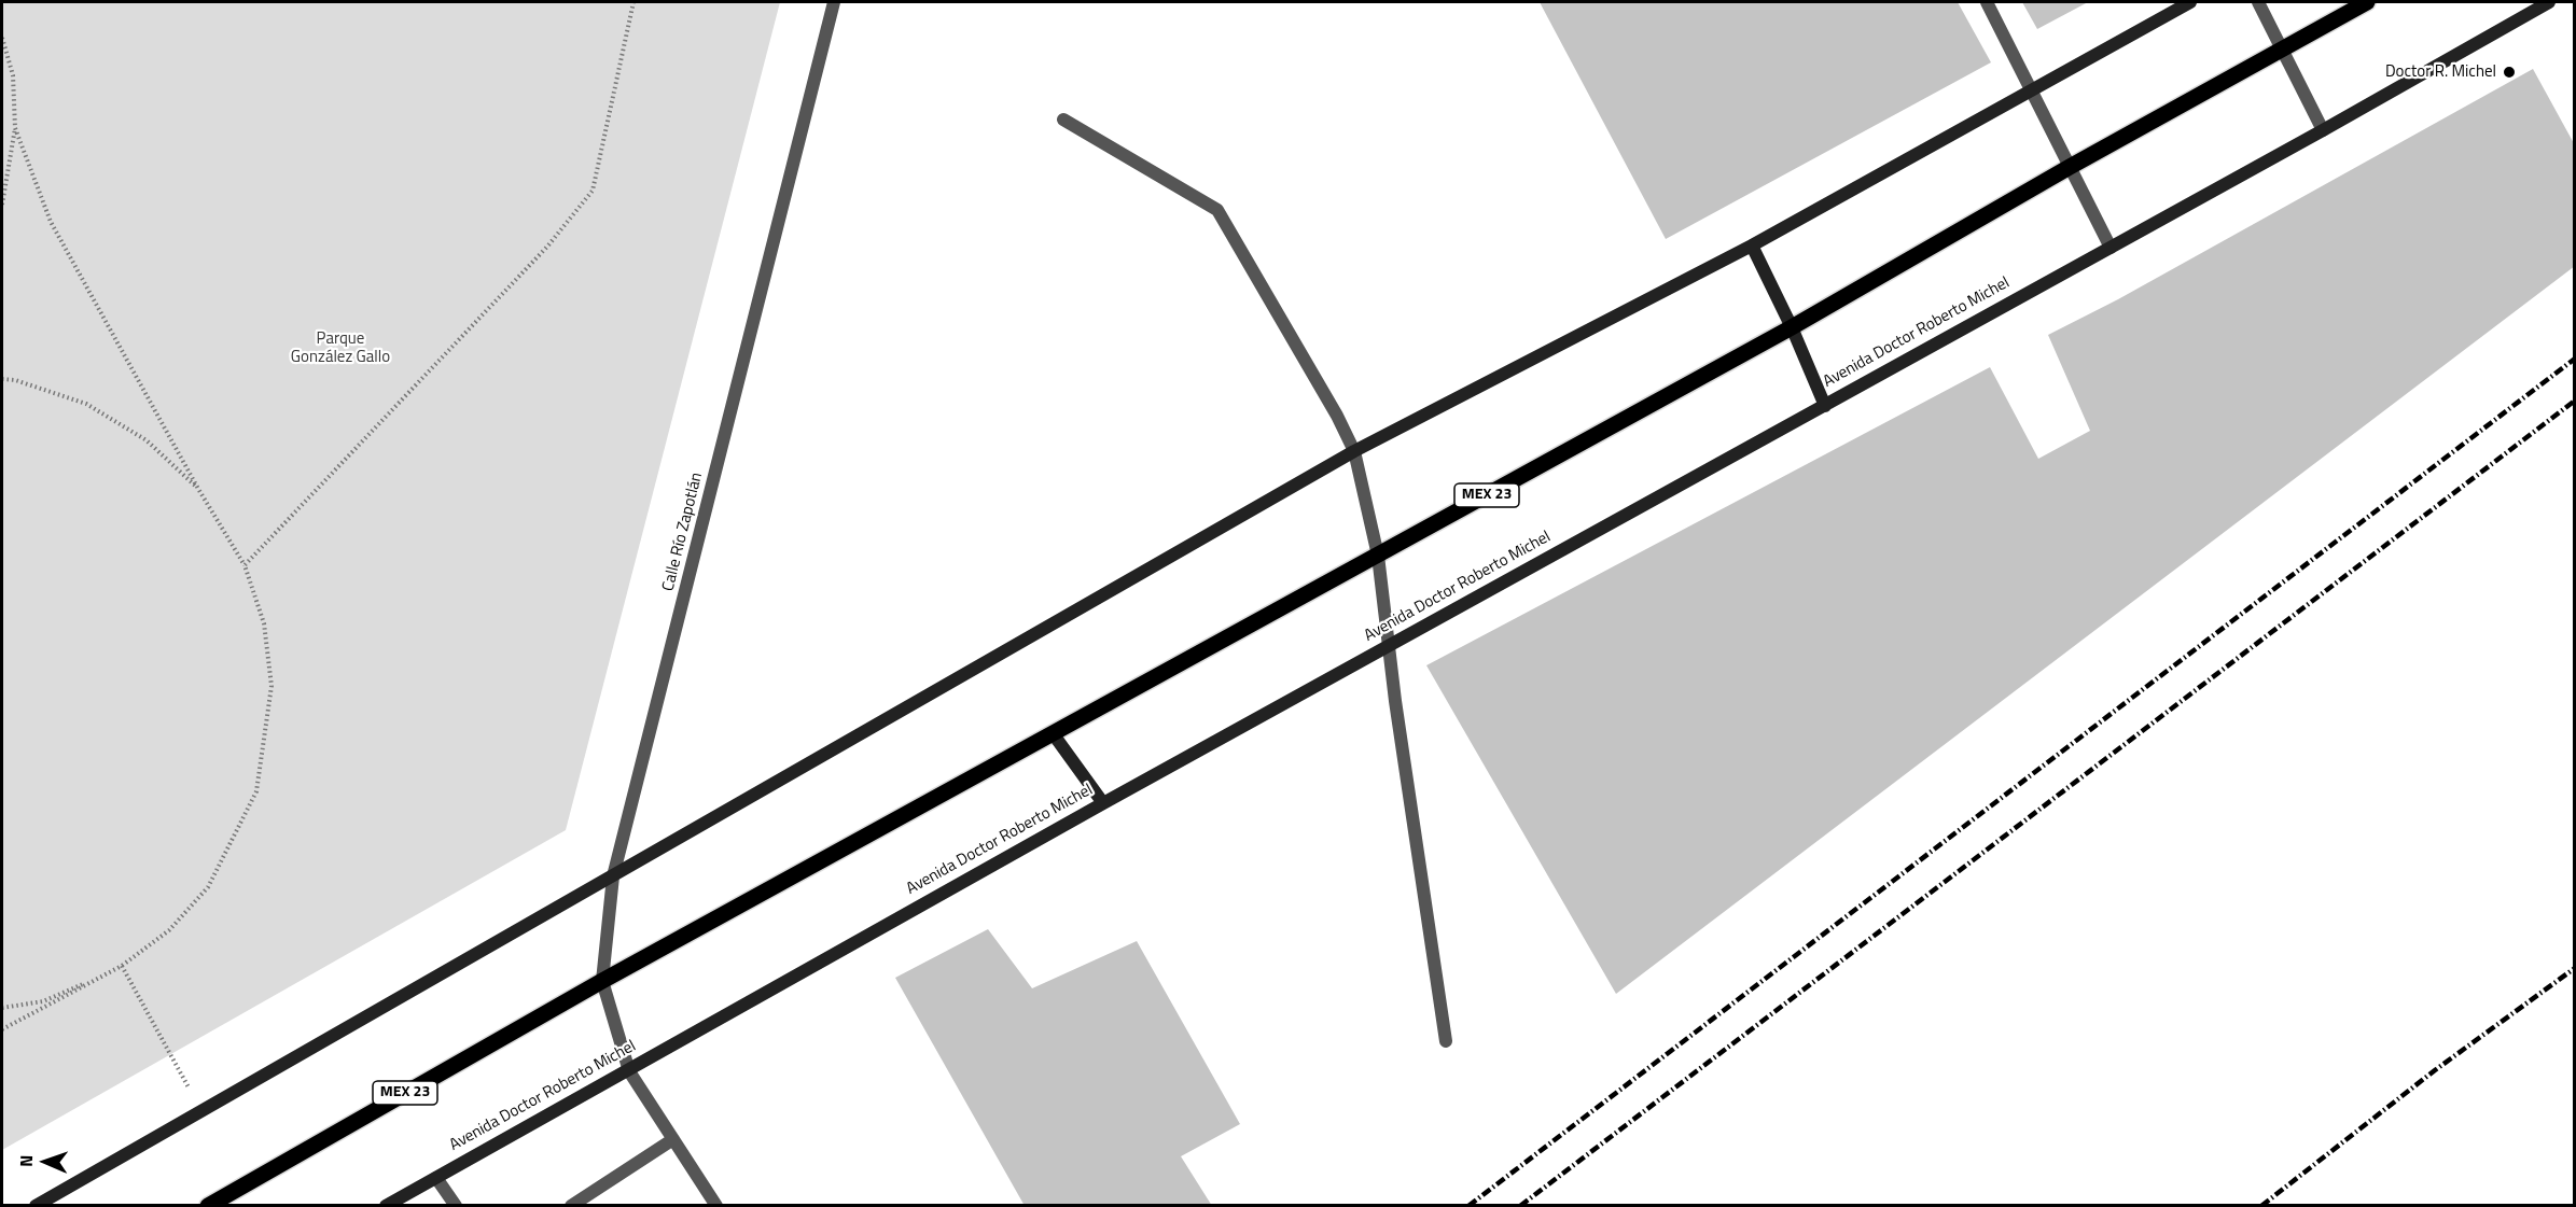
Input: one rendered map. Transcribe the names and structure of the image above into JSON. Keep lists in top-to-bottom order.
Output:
{
  "streets": {
    "main road": ["Avenida Doctor Roberto Michel", "MEX 23"],
    "street": ["Calle Río Zapotlán"]
  },
  "crossings": [
    ["Avenida Doctor Roberto Michel", "Calle Río Zapotlán"],
    ["MEX 23", "Calle Río Zapotlán"]
  ],
  "parks": ["Parque González Gallo"],
  "places": ["Doctor R. Michel"],
  "north": "left"
}
